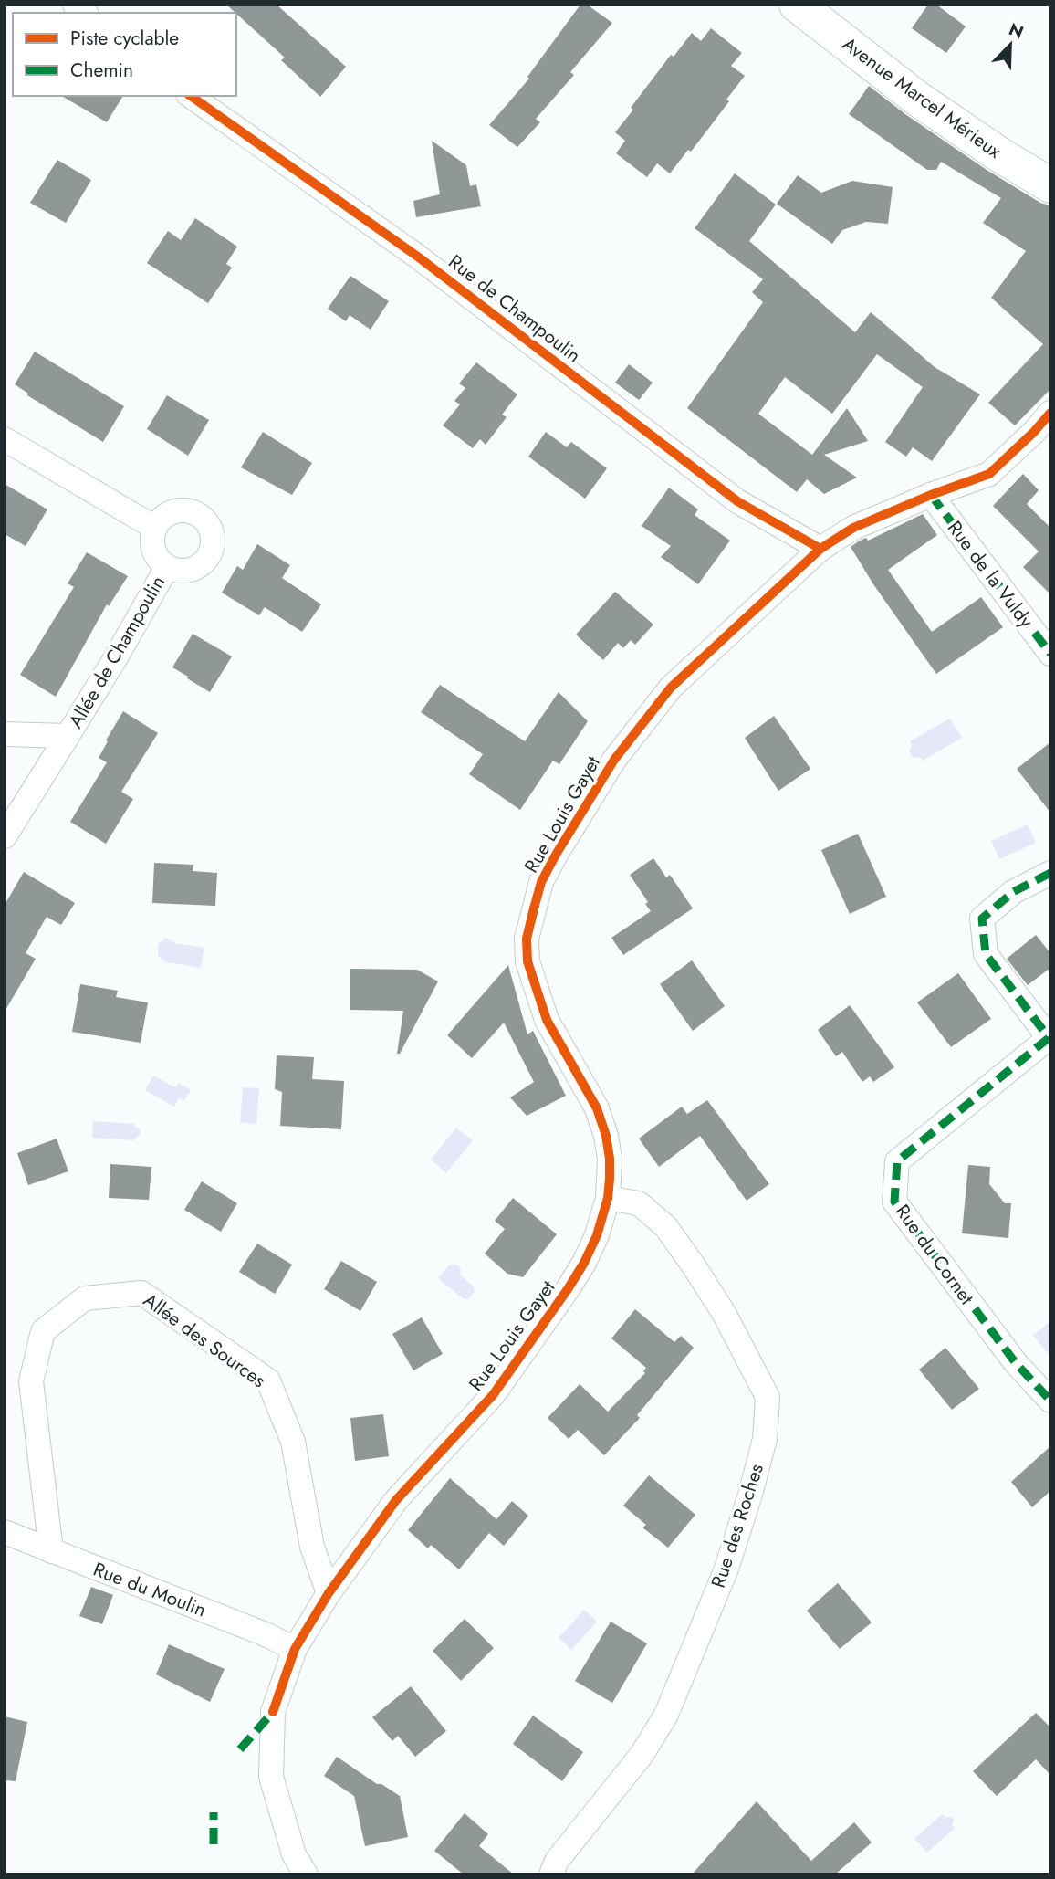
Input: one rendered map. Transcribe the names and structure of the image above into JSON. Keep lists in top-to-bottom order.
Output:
{
  "streets": {
    "main road": ["Avenue Marcel Mérieux"],
    "street": [
      "Rue de Champoulin",
      "Rue de la Vuldy",
      "Allée de Champoulin",
      "Rue Louis Gayet",
      "Rue du Cornet",
      "Allée des Sources",
      "Rue des Roches",
      "Rue du Moulin"
    ]
  },
  "crossings": [
    ["Rue de Champoulin", "Rue Louis Gayet"],
    ["Rue de la Vuldy", "Rue Louis Gayet"],
    ["Rue Louis Gayet", "Allée des Sources"],
    ["Rue Louis Gayet", "Rue des Roches"],
    ["Rue Louis Gayet", "Rue du Moulin"],
    ["Allée des Sources", "Rue du Moulin"]
  ],
  "legend": ["Piste cyclable", "Chemin"],
  "north": "top right"
}
